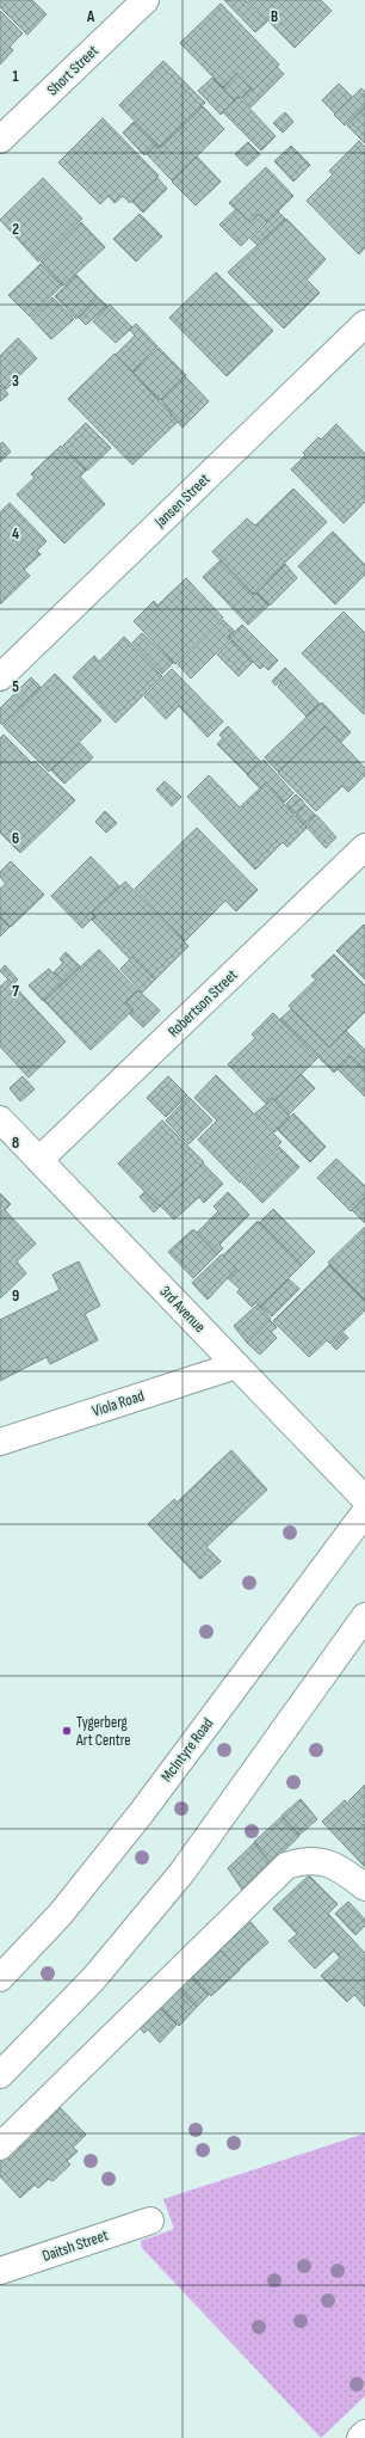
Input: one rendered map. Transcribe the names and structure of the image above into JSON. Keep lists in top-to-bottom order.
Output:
{
  "streets": {
    "street": [
      "Short Street",
      "Jansen Street",
      "Robertson Street",
      "3rd Avenue",
      "Viola Road",
      "McIntyre Road",
      "Daitsh Street"
    ]
  },
  "crossings": [
    ["Robertson Street", "3rd Avenue"],
    ["3rd Avenue", "Viola Road"]
  ],
  "places": ["Tygerberg Art Centre"],
  "grid": {
    "columns": ["A", "B"],
    "rows": [
      "1",
      "2",
      "3",
      "4",
      "5",
      "6",
      "7",
      "8",
      "9"
    ]
  }
}
